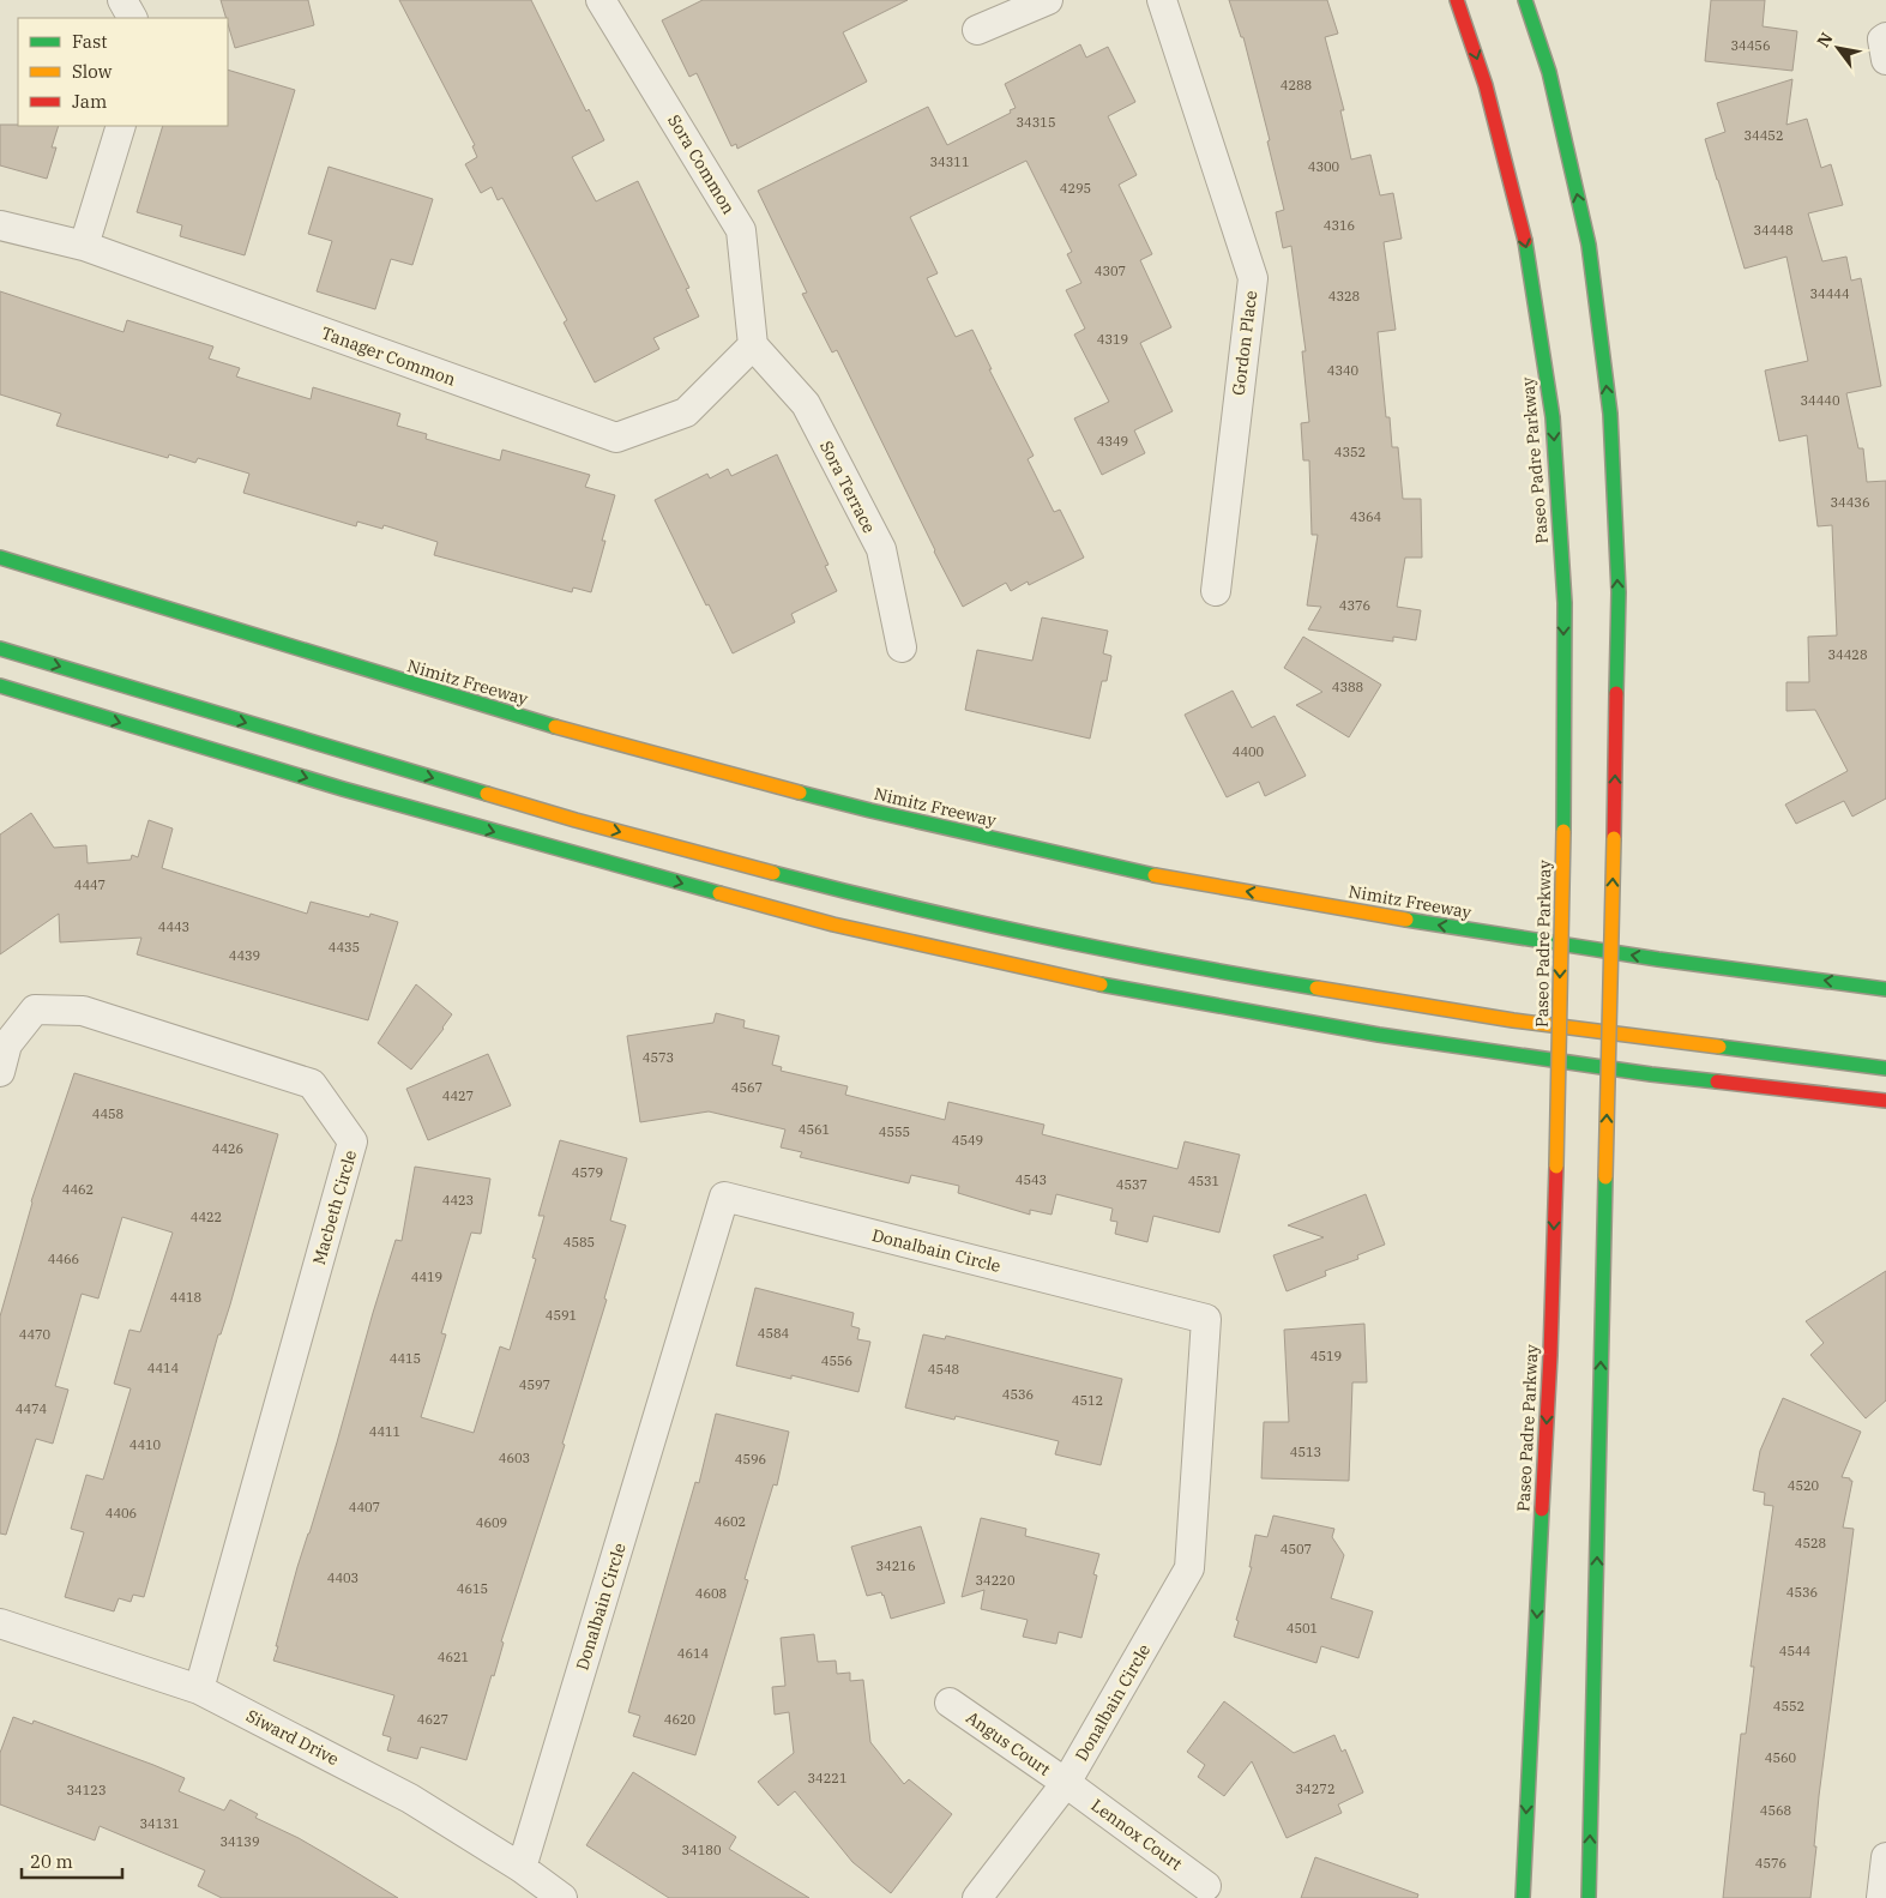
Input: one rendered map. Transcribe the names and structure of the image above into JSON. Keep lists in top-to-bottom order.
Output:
{
  "streets": {
    "main road": ["Paseo Padre Parkway", "Nimitz Freeway"],
    "street": [
      "Sora Common",
      "Gordon Place",
      "Tanager Common",
      "Sora Terrace",
      "Macbeth Circle",
      "Donalbain Circle",
      "Siward Drive",
      "Angus Court",
      "Lennox Court"
    ]
  },
  "crossings": [
    ["Sora Common", "Tanager Common"],
    ["Sora Common", "Sora Terrace"],
    ["Tanager Common", "Sora Terrace"],
    ["Macbeth Circle", "Siward Drive"],
    ["Donalbain Circle", "Siward Drive"],
    ["Donalbain Circle", "Angus Court"],
    ["Donalbain Circle", "Lennox Court"],
    ["Angus Court", "Lennox Court"]
  ],
  "house_numbers": [
    "34456",
    "4288",
    "34315",
    "34452",
    "34311",
    "4300",
    "4295",
    "4316",
    "34448",
    "4307",
    "34444",
    "4328",
    "4319",
    "4340",
    "34440",
    "4349",
    "4352",
    "34436",
    "4364",
    "4376",
    "34428",
    "4388",
    "4400",
    "4447",
    "4443",
    "4435",
    "4439",
    "4573",
    "4567",
    "4427",
    "4458",
    "4561",
    "4555",
    "4549",
    "4426",
    "4579",
    "4543",
    "4531",
    "4537",
    "4462",
    "4423",
    "4422",
    "4585",
    "4466",
    "4419",
    "4418",
    "4591",
    "4584",
    "4470",
    "4519",
    "4415",
    "4556",
    "4414",
    "4548",
    "4597",
    "4536",
    "4512",
    "4474",
    "4411",
    "4410",
    "4513",
    "4603",
    "4596",
    "4520",
    "4407",
    "4406",
    "4602",
    "4609",
    "4528",
    "4507",
    "34216",
    "4403",
    "34220",
    "4615",
    "4536",
    "4608",
    "4501",
    "4544",
    "4614",
    "4621",
    "4552",
    "4627",
    "4620",
    "4560",
    "34221",
    "34272",
    "34123",
    "4568",
    "34131",
    "34139",
    "34180",
    "4576"
  ],
  "legend": ["Fast", "Slow", "Jam"],
  "scale_bar": "20 m",
  "north": "top left"
}
